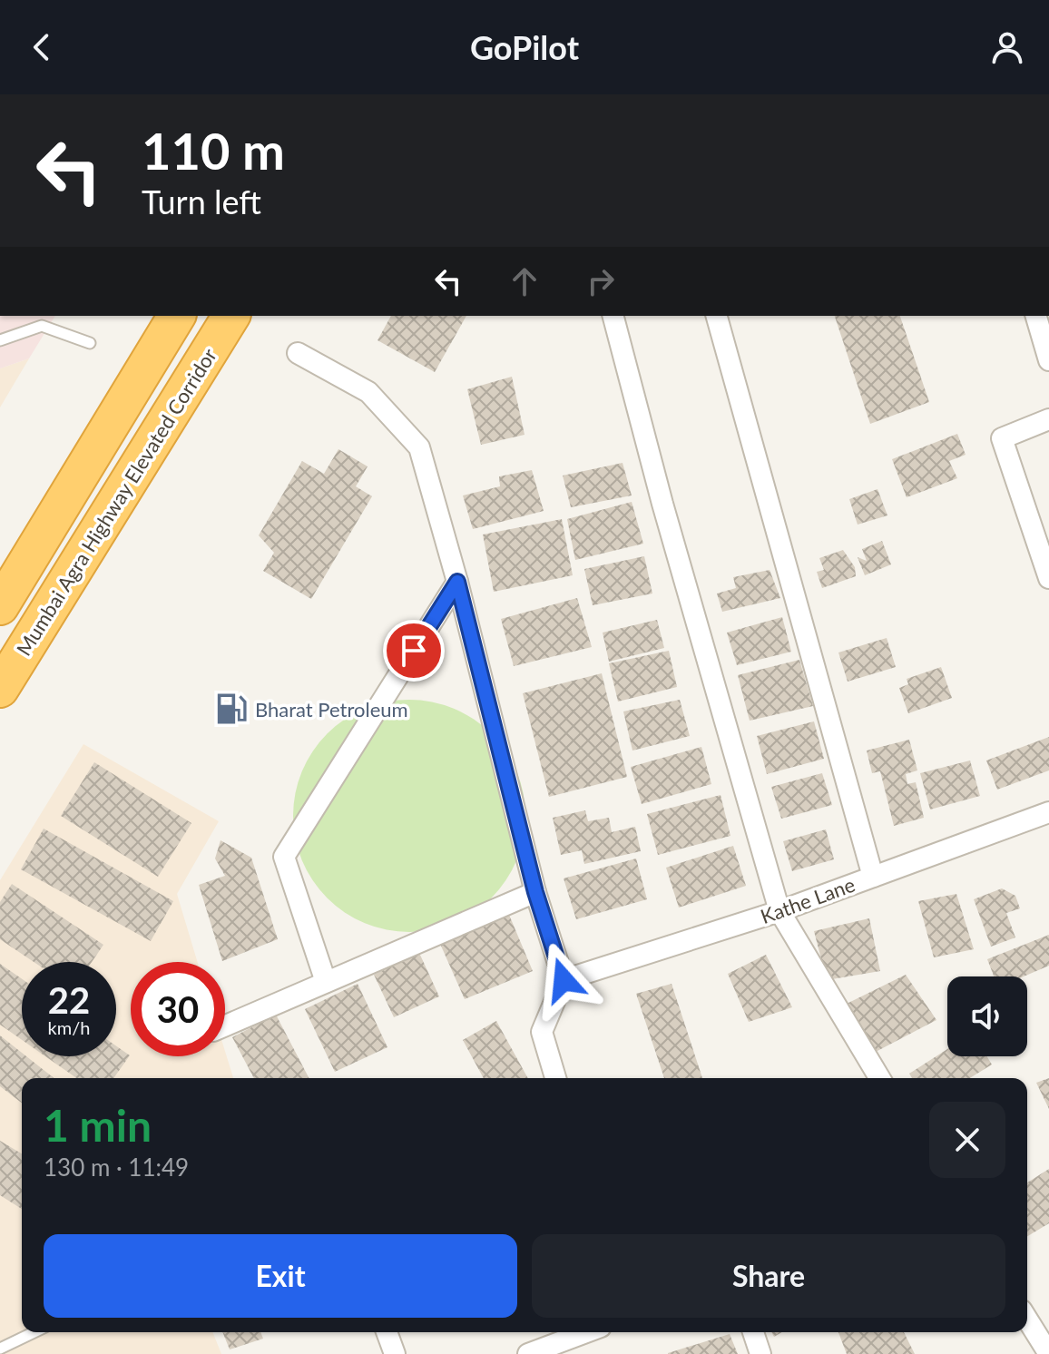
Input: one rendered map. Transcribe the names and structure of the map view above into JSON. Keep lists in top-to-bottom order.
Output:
{
  "streets": {
    "highway": ["Mumbai Agra Highway Elevated Corridor"],
    "street": ["Kathe Lane"]
  },
  "places": {
    "fuel station": ["Bharat Petroleum"]
  },
  "page": {
    "header": "GoPilot",
    "turn": ["110 m", "Turn left"],
    "speed": "22 km/h",
    "limit": "30",
    "heading": ["1 min", "130 m · 11:49"],
    "buttons": ["Exit", "Share"]
  }
}
